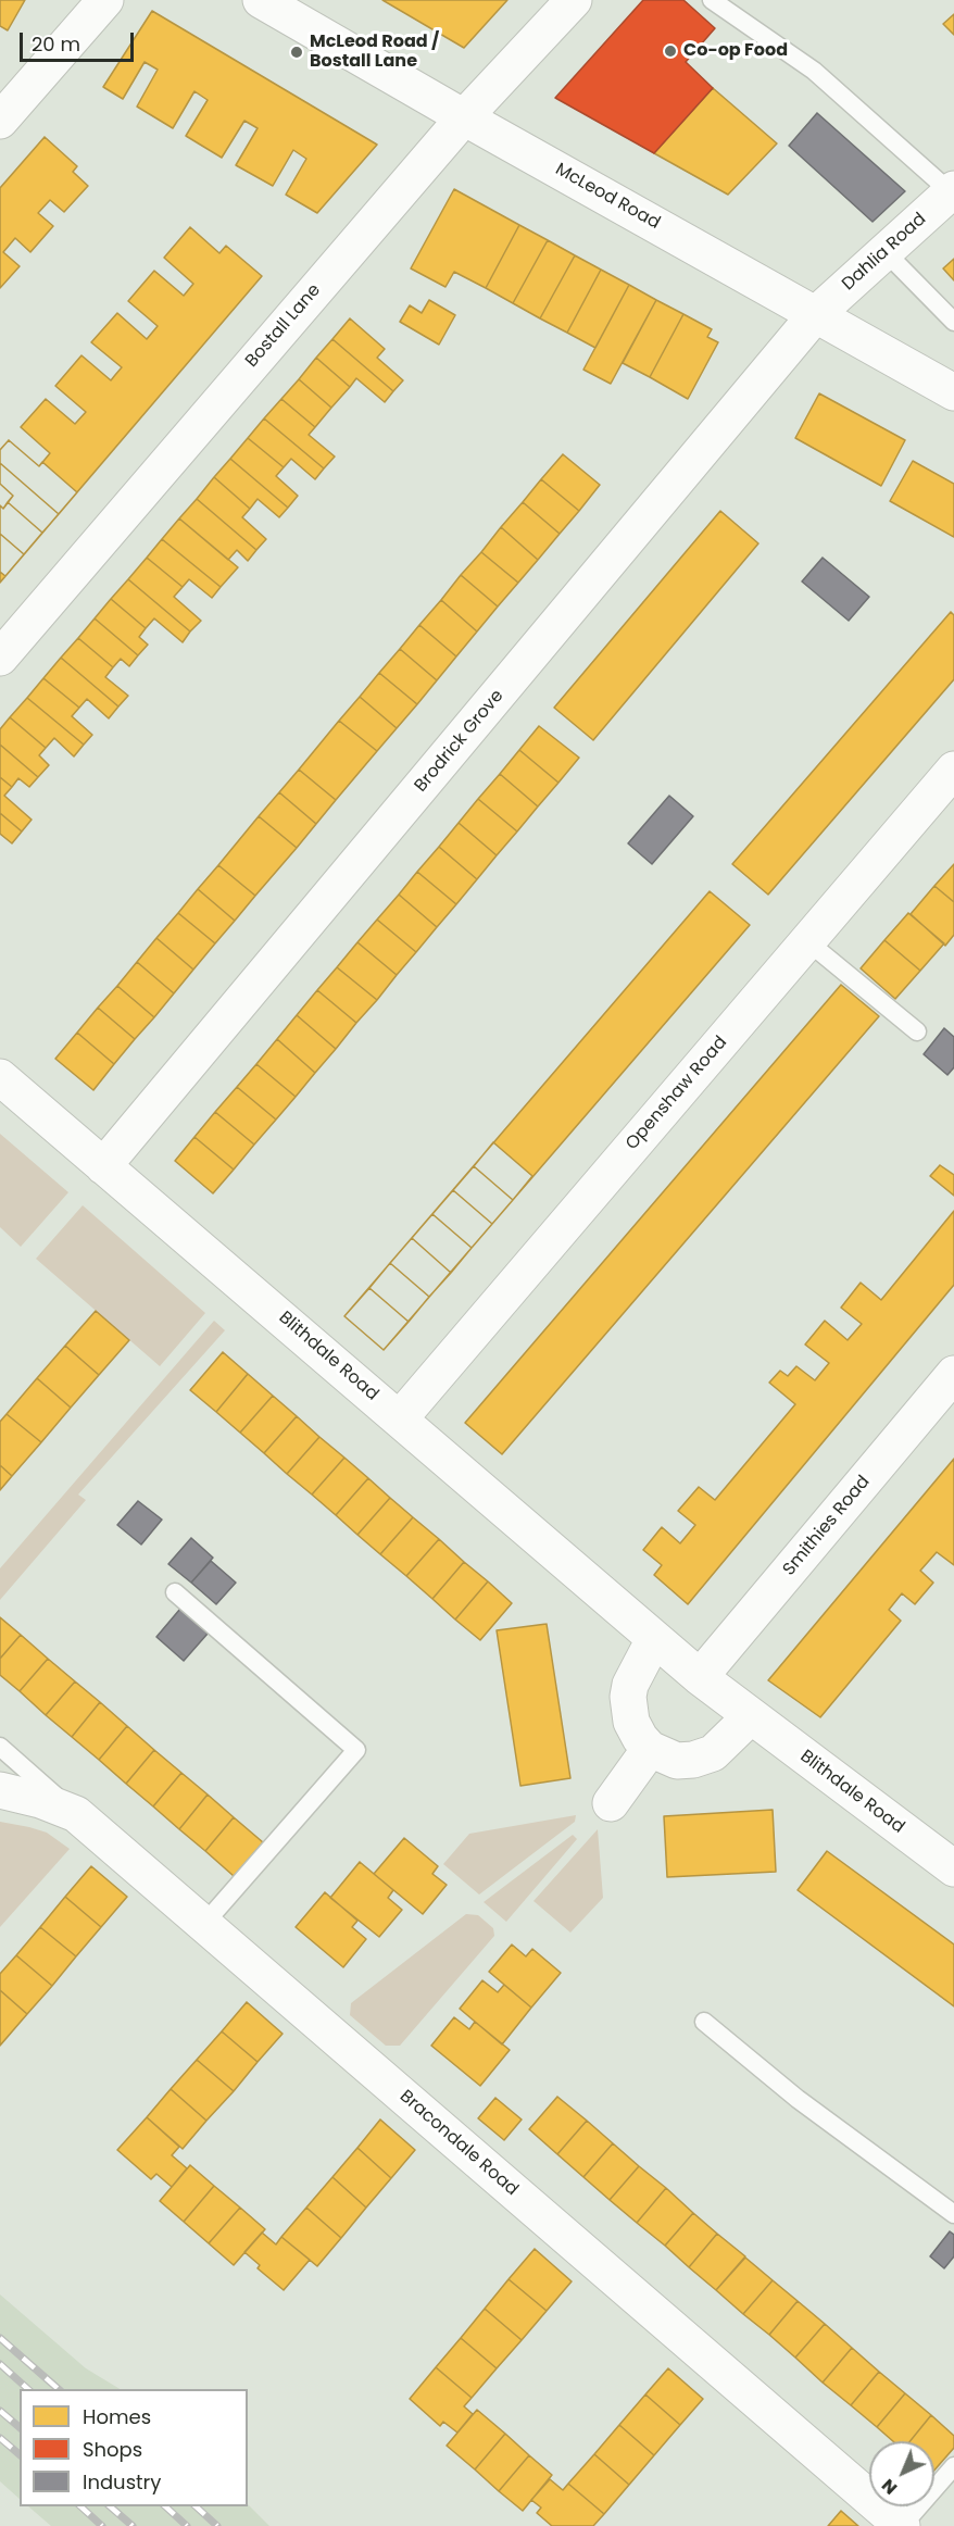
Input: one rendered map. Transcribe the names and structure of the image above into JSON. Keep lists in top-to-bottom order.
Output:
{
  "streets": {
    "street": [
      "McLeod Road",
      "Dahlia Road",
      "Bostall Lane",
      "Brodrick Grove",
      "Openshaw Road",
      "Blithdale Road",
      "Smithies Road",
      "Bracondale Road"
    ]
  },
  "crossings": [
    ["McLeod Road", "Dahlia Road"],
    ["McLeod Road", "Bostall Lane"],
    ["McLeod Road", "Brodrick Grove"],
    ["Dahlia Road", "Brodrick Grove"],
    ["Brodrick Grove", "Blithdale Road"],
    ["Openshaw Road", "Blithdale Road"],
    ["Blithdale Road", "Smithies Road"]
  ],
  "places": ["Co-op Food", "McLeod Road / Bostall Lane"],
  "legend": ["Homes", "Shops", "Industry"],
  "scale_bar": "20 m",
  "north": "bottom left"
}
